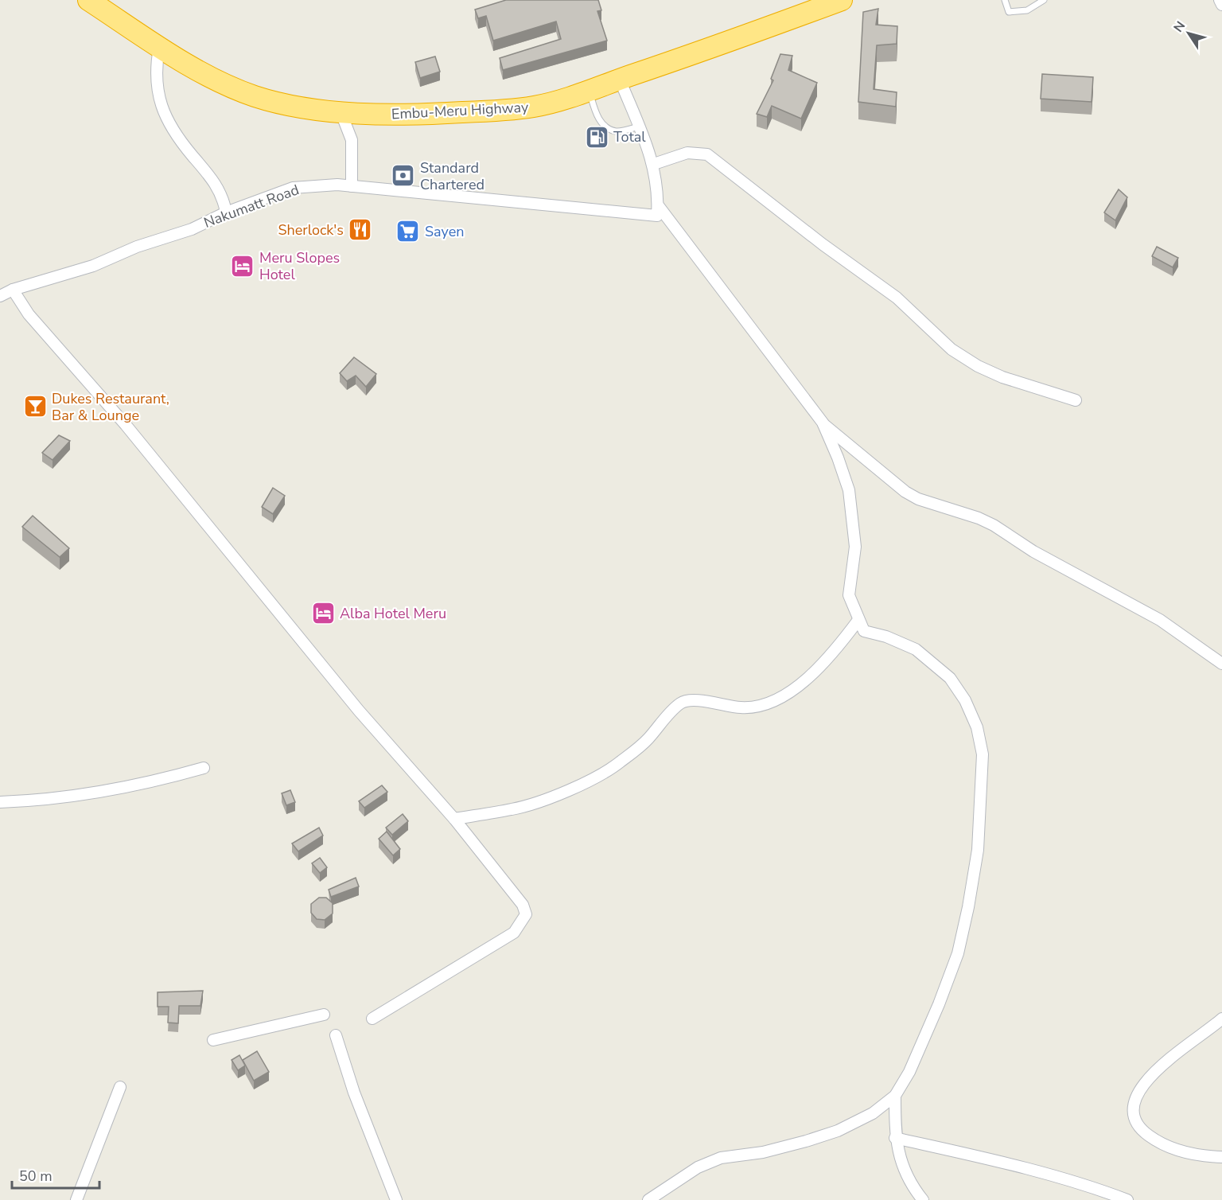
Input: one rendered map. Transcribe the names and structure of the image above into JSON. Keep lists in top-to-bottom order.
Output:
{
  "streets": {
    "highway": ["Embu-Meru Highway"],
    "street": ["Nakumatt Road"]
  },
  "places": {
    "fuel station": ["Total"],
    "bank": ["Standard Chartered"],
    "restaurant": ["Sherlock's"],
    "supermarket": ["Sayen"],
    "hotel": ["Meru Slopes Hotel", "Alba Hotel Meru"],
    "bar": ["Dukes Restaurant, Bar & Lounge"]
  },
  "scale_bar": "50 m",
  "north": "top left"
}
